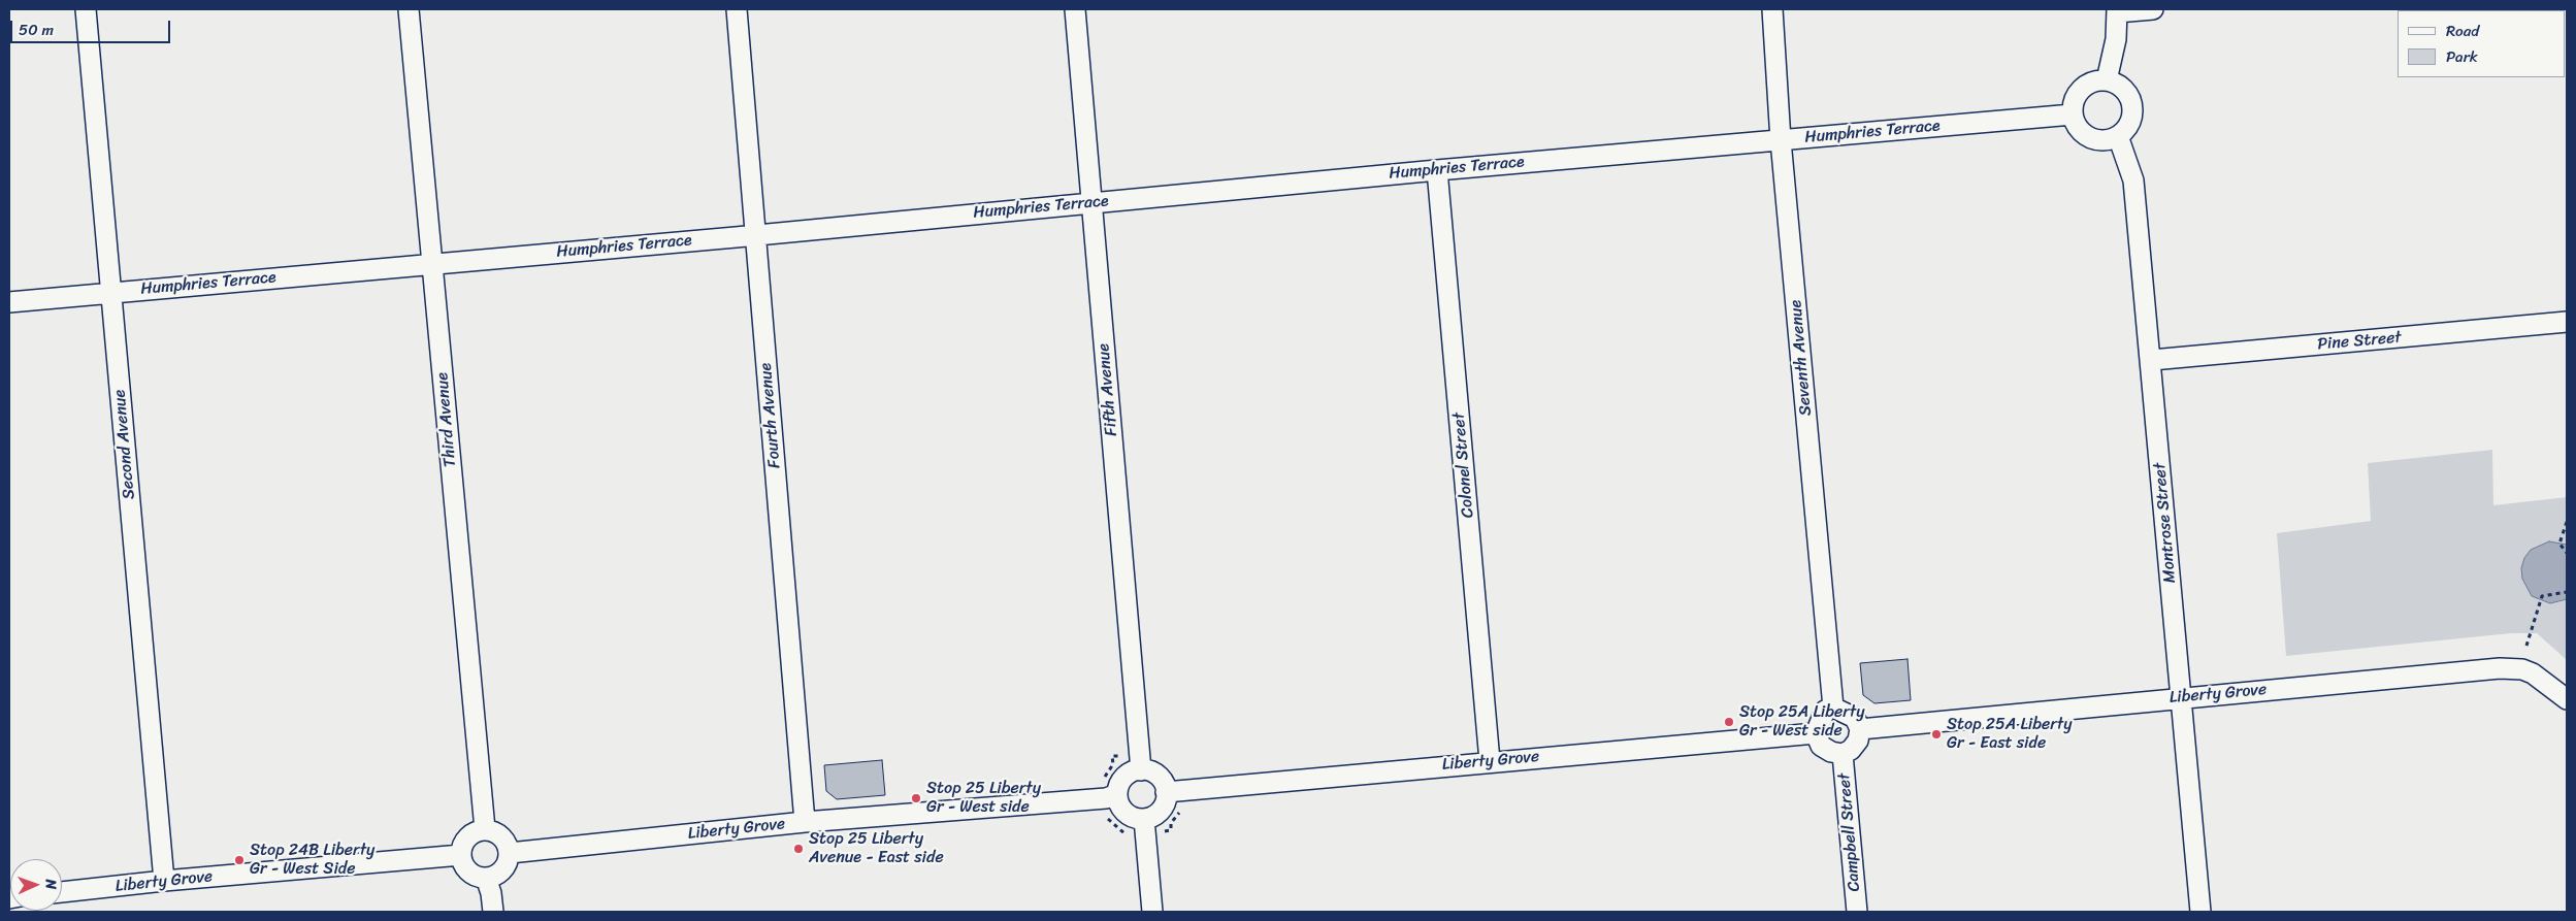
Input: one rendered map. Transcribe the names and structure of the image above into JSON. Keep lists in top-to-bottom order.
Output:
{
  "streets": {
    "street": [
      "Humphries Terrace",
      "Pine Street",
      "Seventh Avenue",
      "Fifth Avenue",
      "Fourth Avenue",
      "Third Avenue",
      "Second Avenue",
      "Colonel Street",
      "Montrose Street",
      "Liberty Grove",
      "Campbell Street"
    ]
  },
  "crossings": [
    ["Humphries Terrace", "Seventh Avenue"],
    ["Humphries Terrace", "Fifth Avenue"],
    ["Humphries Terrace", "Fourth Avenue"],
    ["Humphries Terrace", "Third Avenue"],
    ["Humphries Terrace", "Second Avenue"],
    ["Humphries Terrace", "Colonel Street"],
    ["Humphries Terrace", "Montrose Street"],
    ["Pine Street", "Montrose Street"],
    ["Seventh Avenue", "Liberty Grove"],
    ["Seventh Avenue", "Campbell Street"],
    ["Fifth Avenue", "Liberty Grove"],
    ["Fourth Avenue", "Liberty Grove"],
    ["Third Avenue", "Liberty Grove"],
    ["Second Avenue", "Liberty Grove"],
    ["Colonel Street", "Liberty Grove"],
    ["Montrose Street", "Liberty Grove"],
    ["Liberty Grove", "Campbell Street"]
  ],
  "places": [
    "Stop 25A Liberty Gr - West side",
    "Stop 25A Liberty Gr - East side",
    "Stop 25 Liberty Gr - West side",
    "Stop 25 Liberty Avenue - East side",
    "Stop 24B Liberty Gr - West Side"
  ],
  "legend": ["Road", "Park"],
  "scale_bar": "50 m",
  "north": "right"
}
